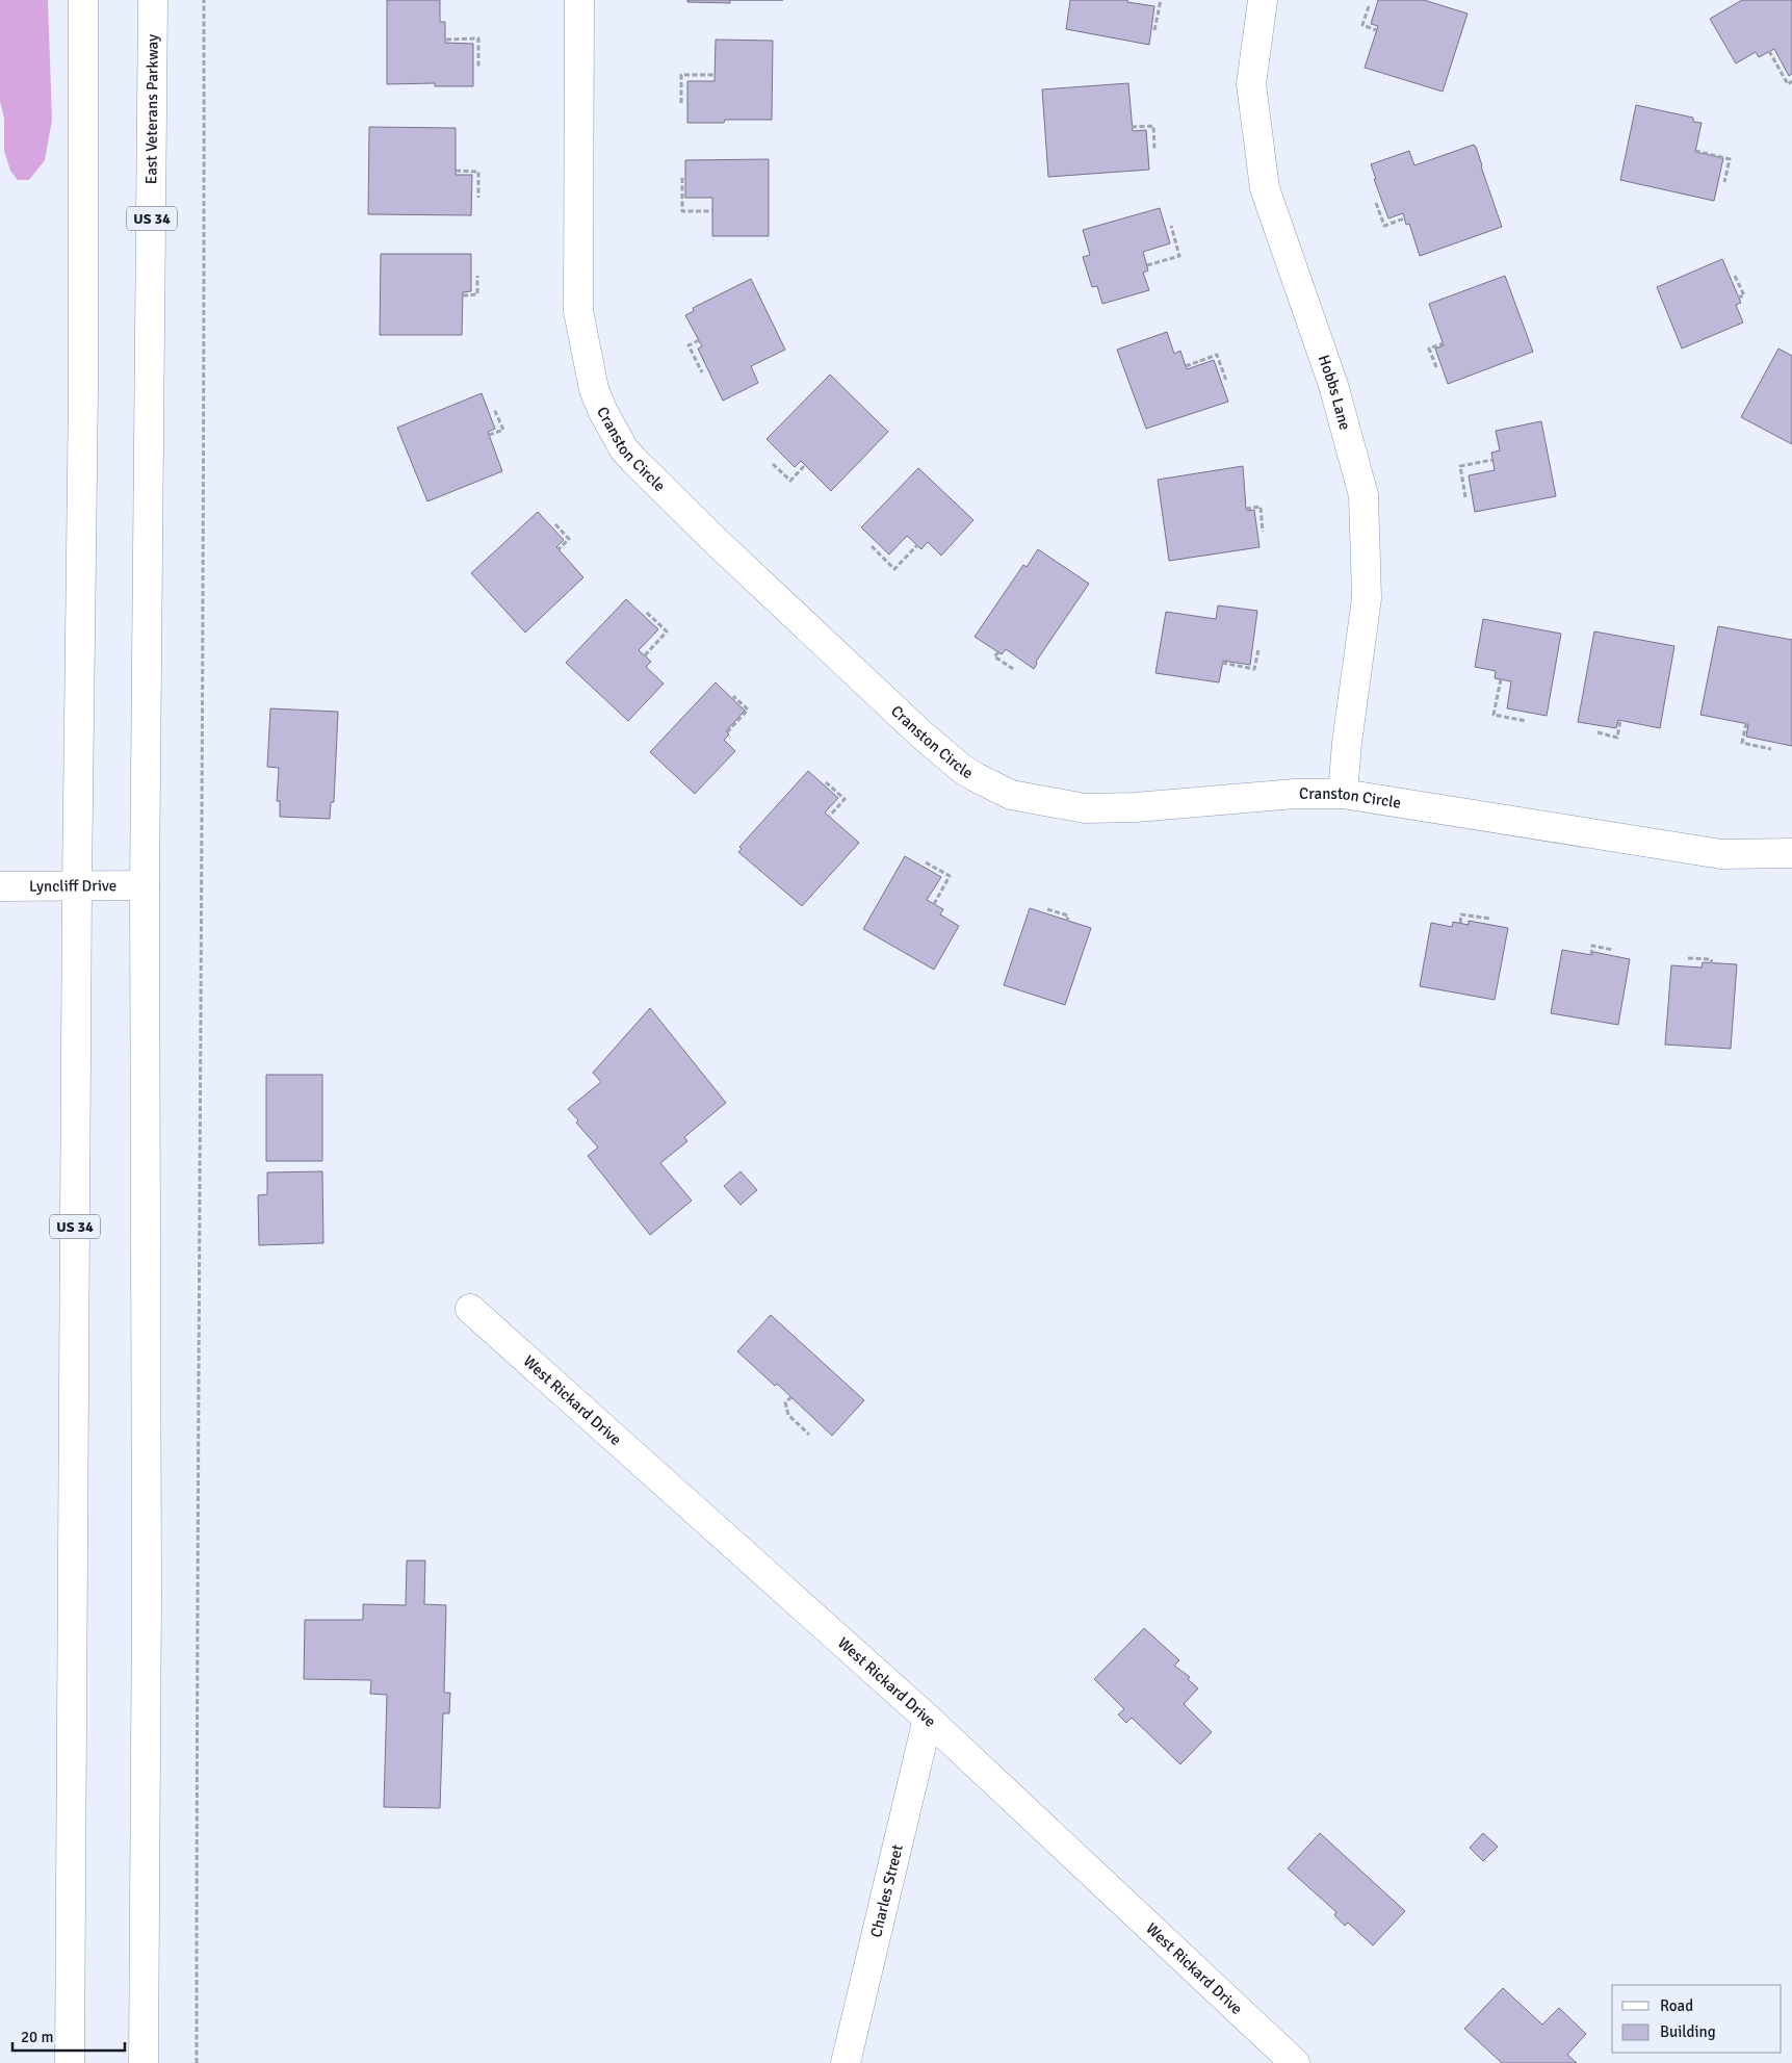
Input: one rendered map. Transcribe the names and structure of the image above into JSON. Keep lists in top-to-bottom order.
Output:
{
  "streets": {
    "street": [
      "East Veterans Parkway",
      "US 34",
      "Hobbs Lane",
      "Cranston Circle",
      "Lyncliff Drive",
      "West Rickard Drive",
      "Charles Street"
    ]
  },
  "crossings": [
    ["East Veterans Parkway", "US 34"],
    ["East Veterans Parkway", "Lyncliff Drive"],
    ["US 34", "Lyncliff Drive"],
    ["Hobbs Lane", "Cranston Circle"],
    ["West Rickard Drive", "Charles Street"]
  ],
  "legend": ["Road", "Building"],
  "scale_bar": "20 m"
}
